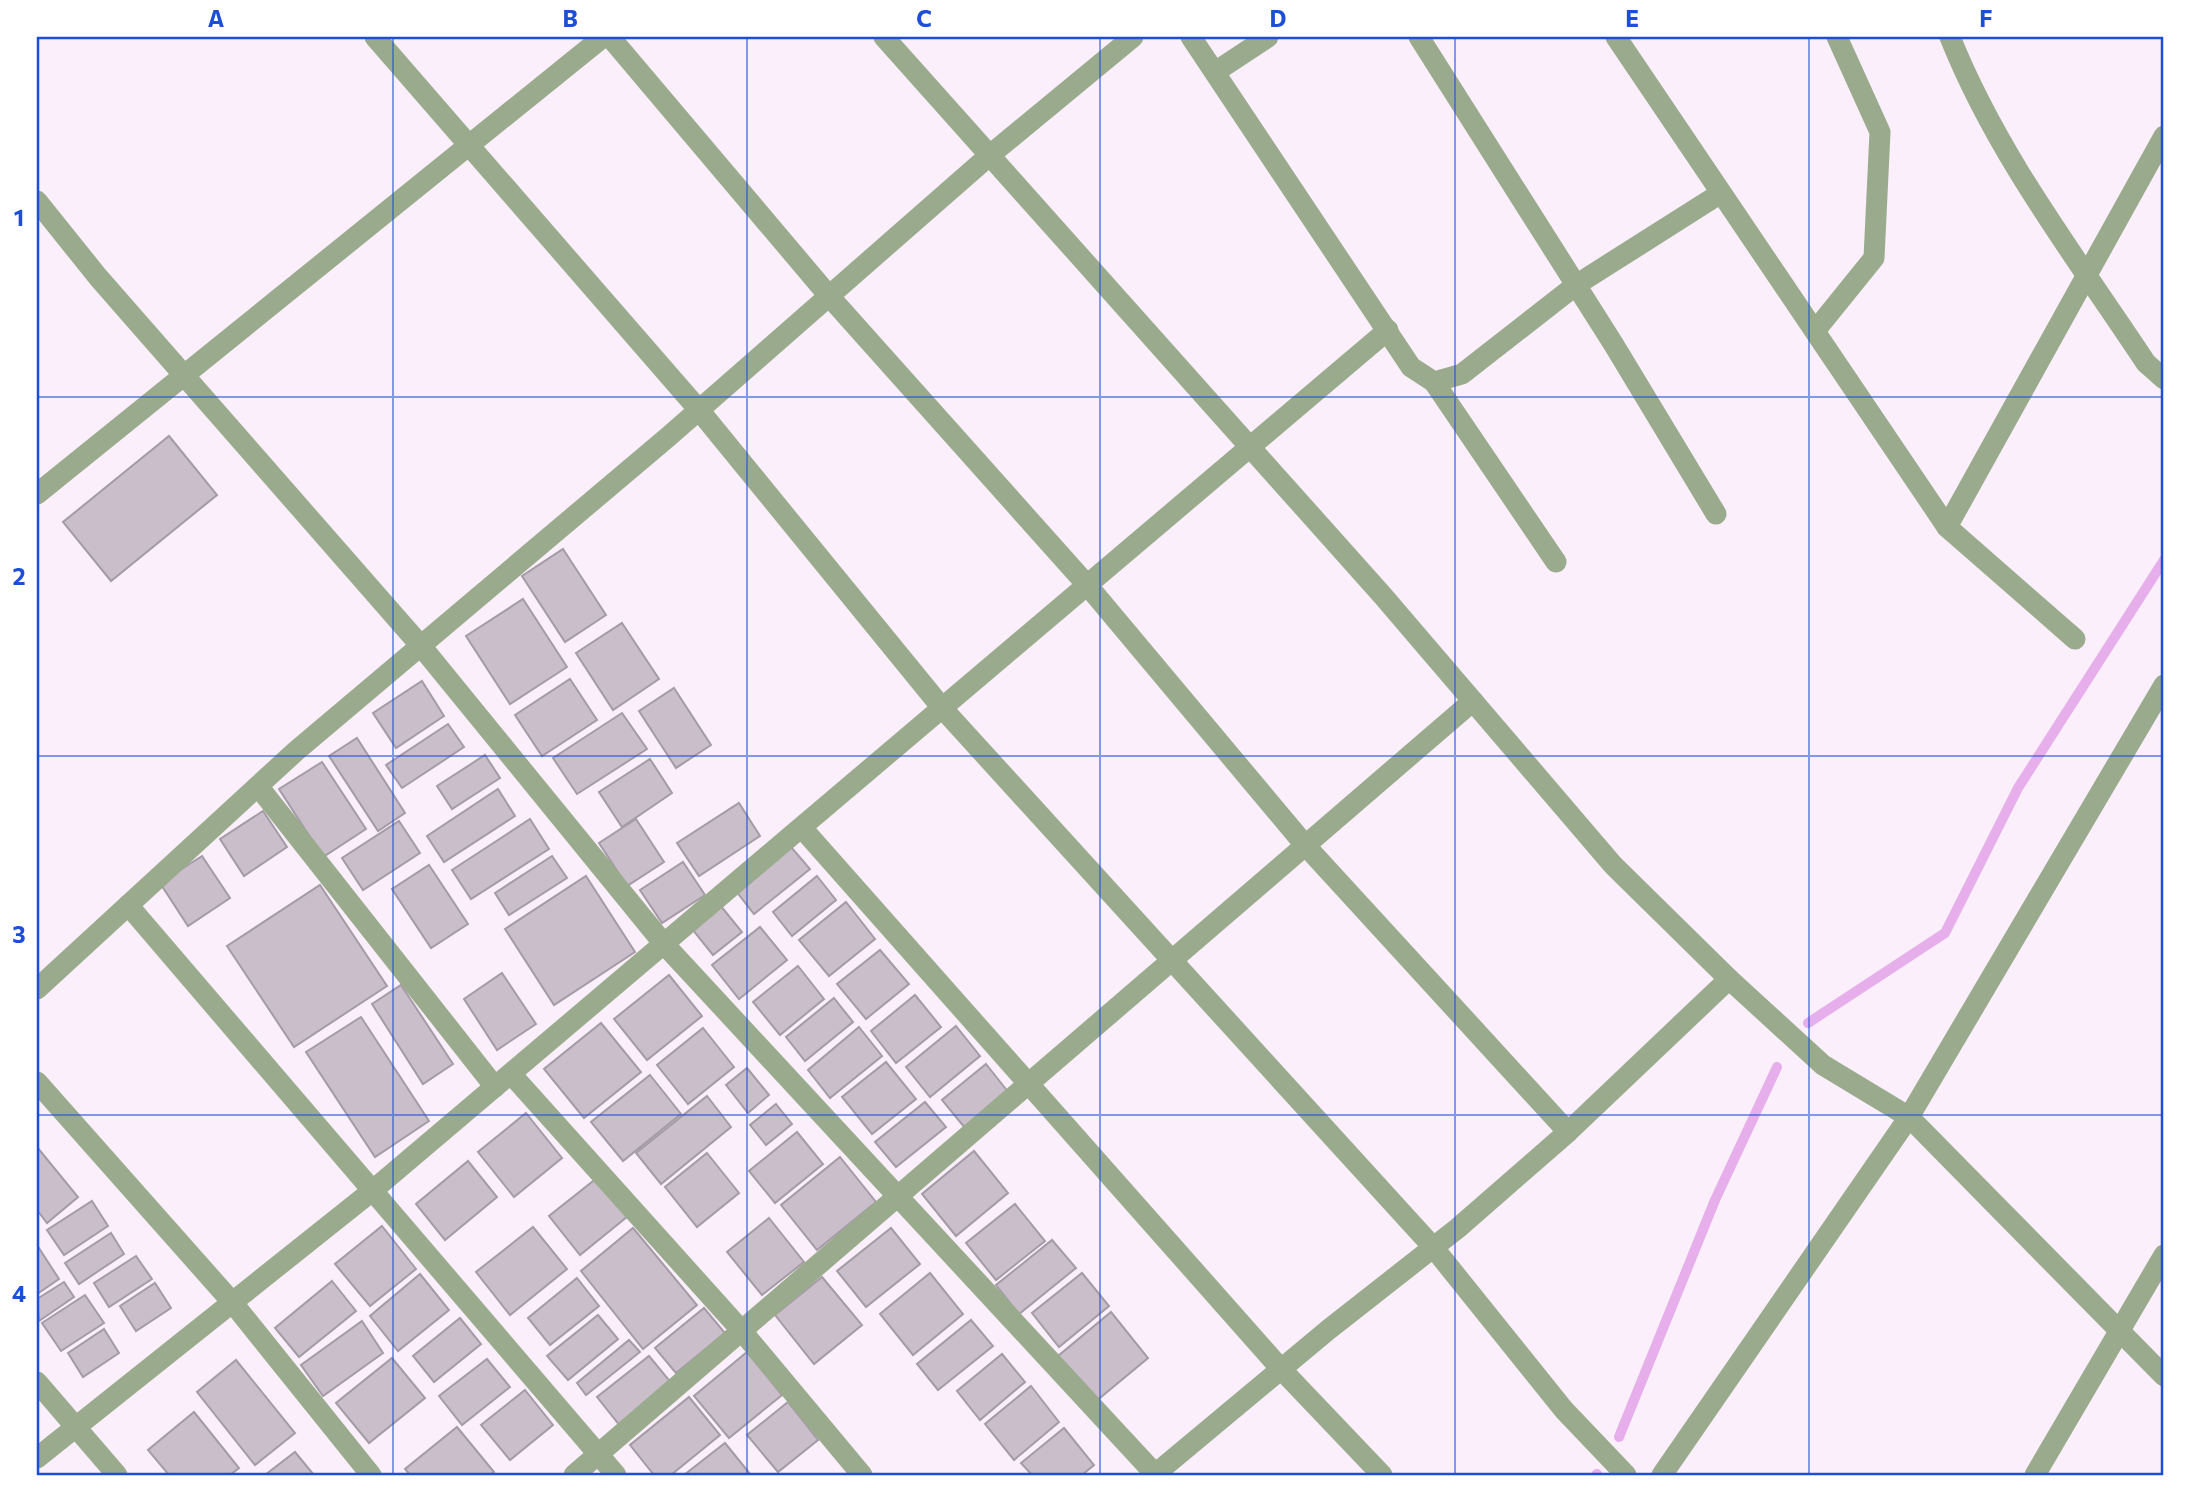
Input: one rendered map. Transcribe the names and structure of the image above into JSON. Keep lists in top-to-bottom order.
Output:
{
  "grid": {
    "columns": [
      "A",
      "B",
      "C",
      "D",
      "E",
      "F"
    ],
    "rows": [
      "1",
      "2",
      "3",
      "4"
    ]
  }
}
